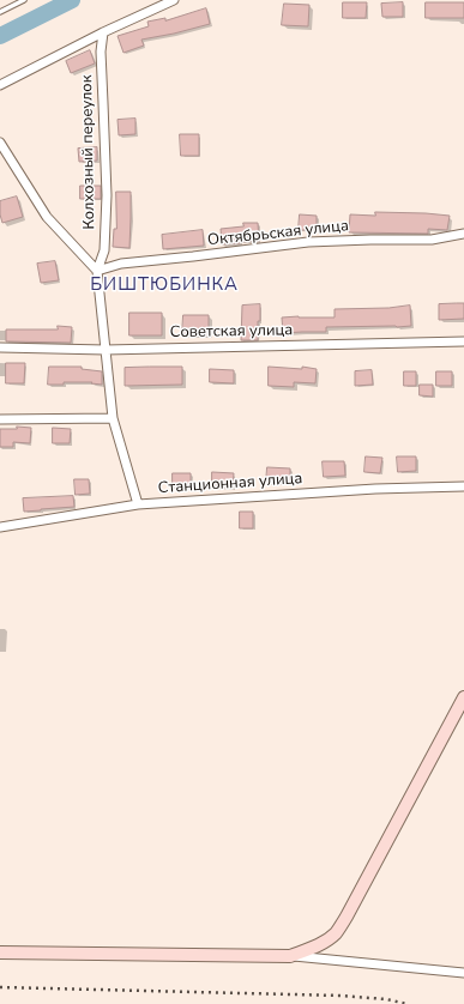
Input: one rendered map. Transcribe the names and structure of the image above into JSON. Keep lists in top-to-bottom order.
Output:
{
  "streets": {
    "street": [
      "Колхозный переулок",
      "Октябрьская улица",
      "Советская улица",
      "Станционная улица"
    ]
  },
  "crossings": [
    ["Колхозный переулок", "Октябрьская улица"]
  ],
  "districts": ["БИШТЮБИНКА"]
}
